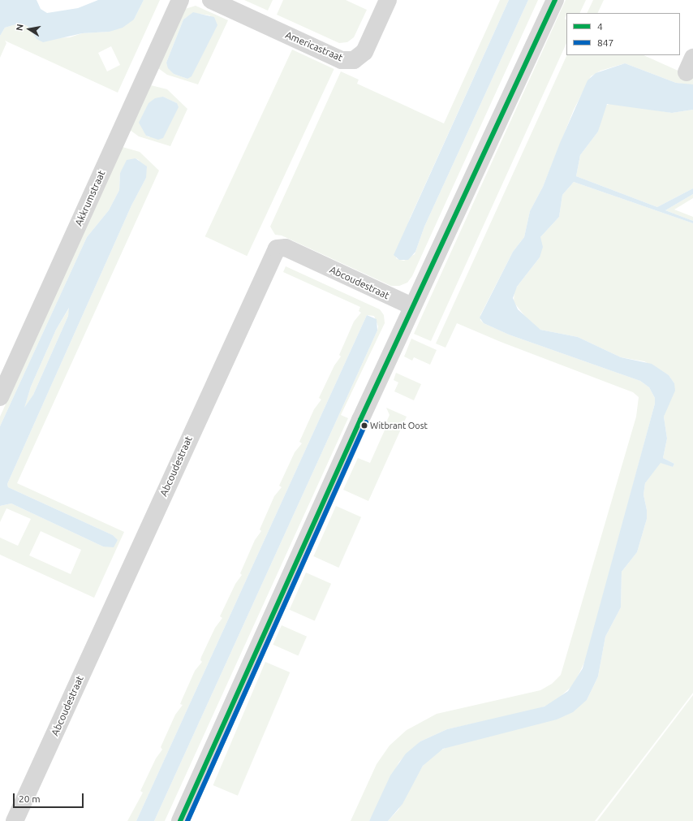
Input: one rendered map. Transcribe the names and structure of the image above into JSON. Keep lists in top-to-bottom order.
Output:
{
  "streets": {
    "street": ["Americastraat", "Akkrumstraat", "Abcoudestraat"]
  },
  "places": ["Witbrant Oost"],
  "lines": ["transit line 4", "transit line 847"],
  "legend": ["4", "847"],
  "scale_bar": "20 m",
  "north": "left"
}
